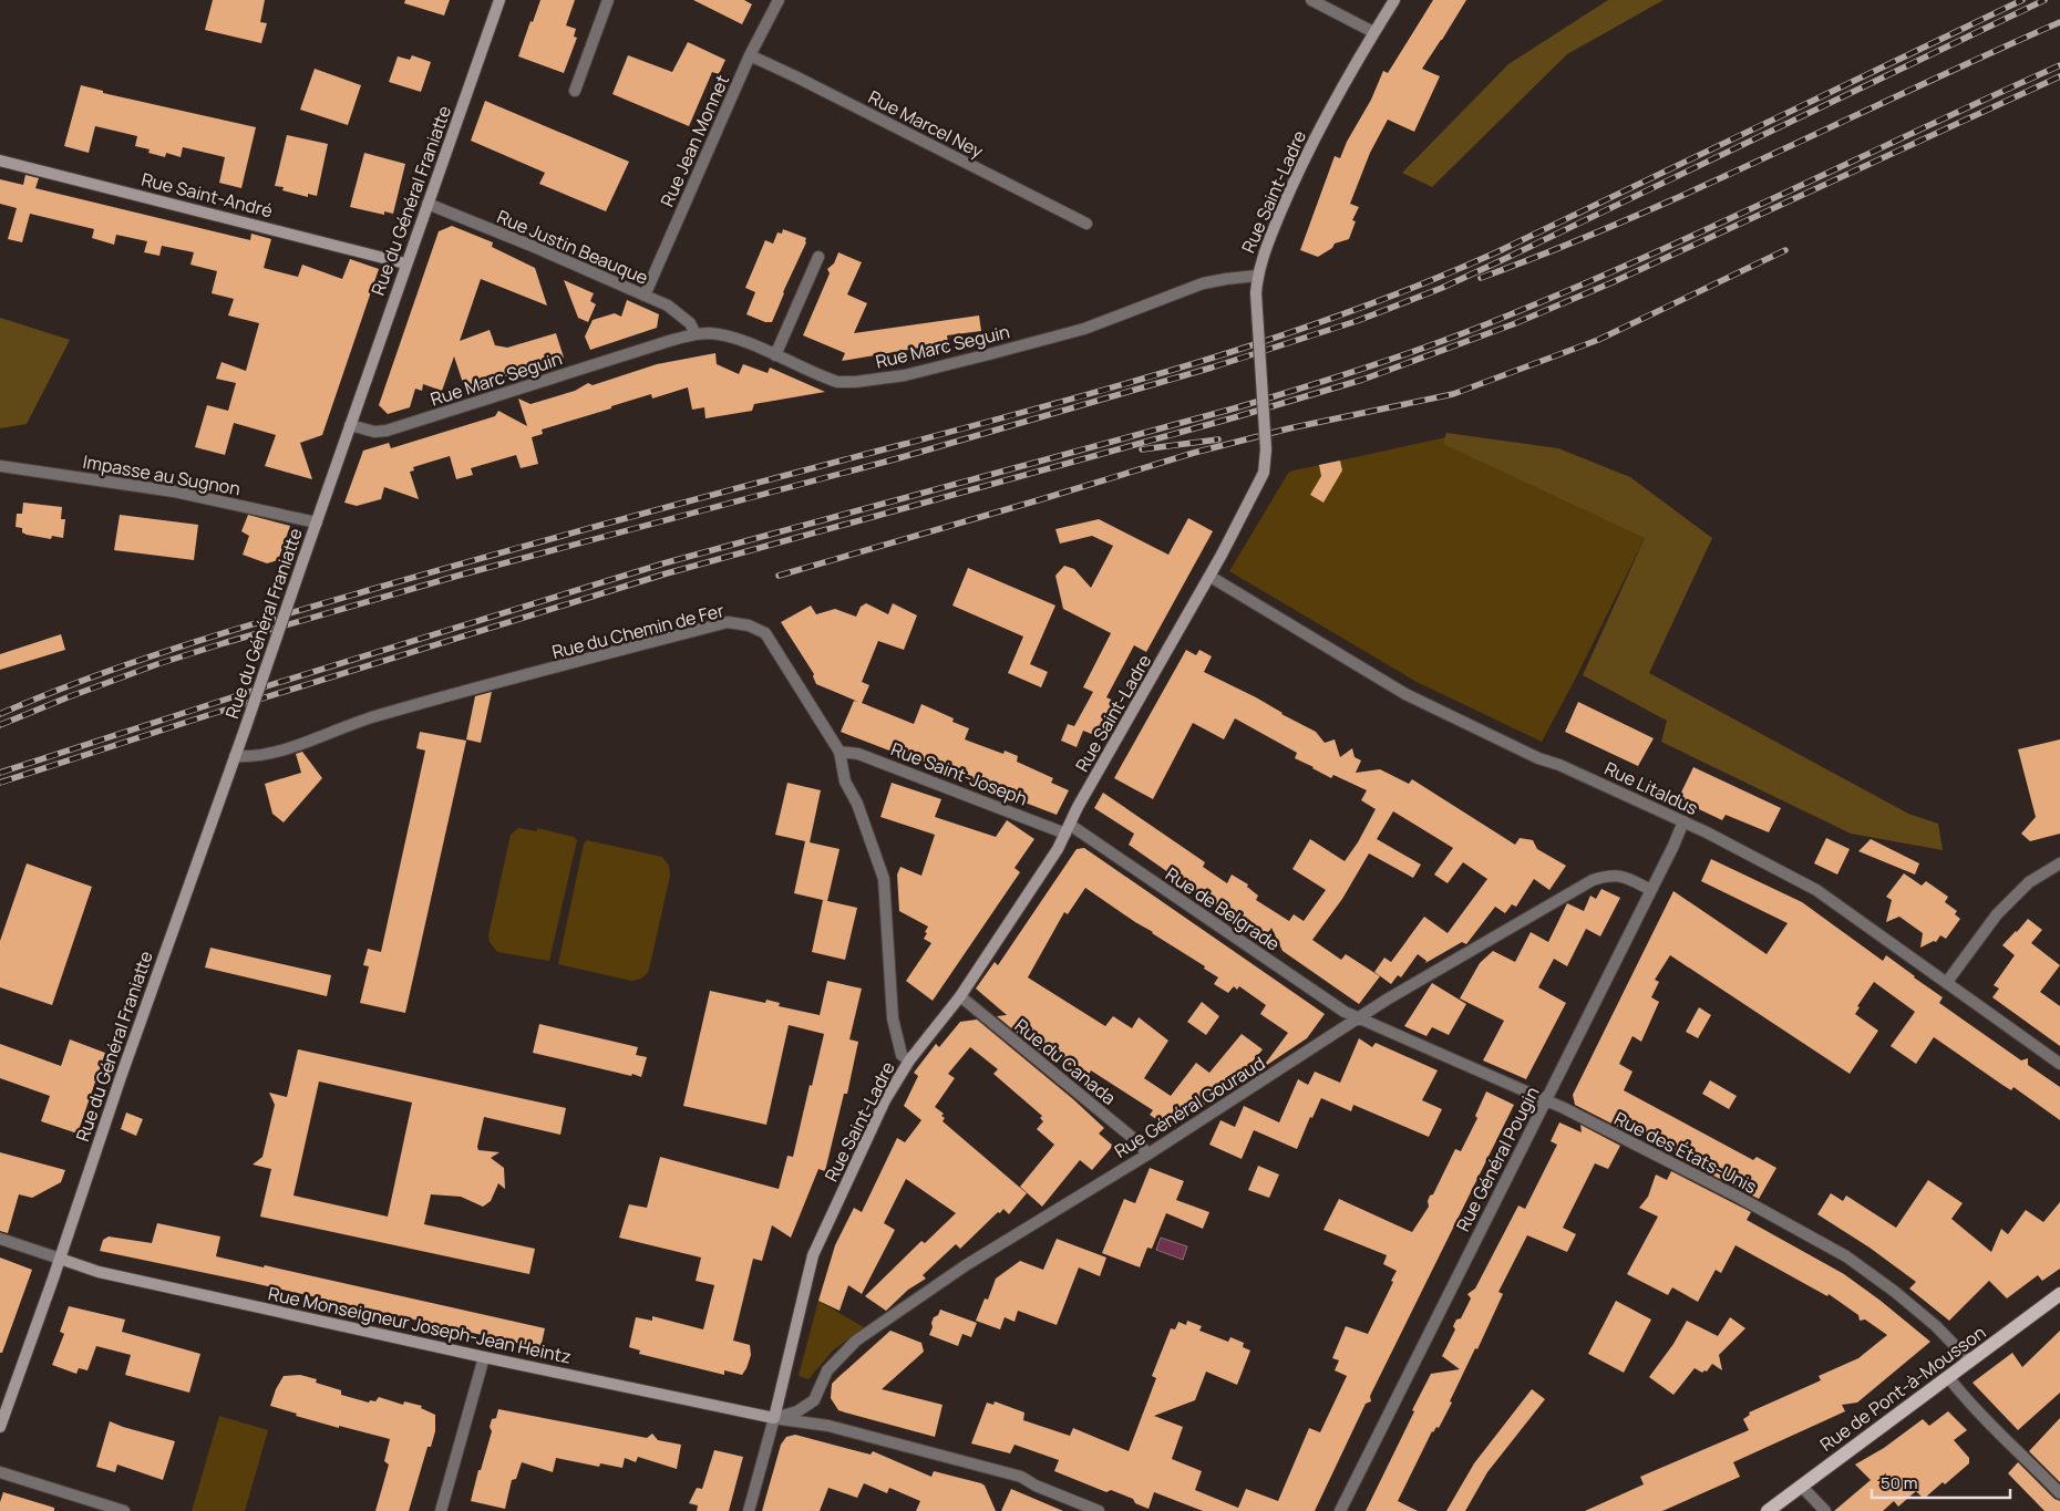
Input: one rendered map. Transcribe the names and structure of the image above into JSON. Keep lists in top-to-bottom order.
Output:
{
  "streets": {
    "main road": ["Rue de Pont-à-Mousson"],
    "street": [
      "Rue Marcel Ney",
      "Rue Jean Monnet",
      "Rue Saint-Ladre",
      "Rue Saint-André",
      "Rue du Général Franiatte",
      "Rue Justin Beauque",
      "Rue Marc Seguin",
      "Impasse au Sugnon",
      "Rue du Chemin de Fer",
      "Rue Saint-Joseph",
      "Rue Litaldus",
      "Rue de Belgrade",
      "Rue du Canada",
      "Rue Général Gouraud",
      "Rue des États-Unis",
      "Rue Général Pougin",
      "Rue Monseigneur Joseph-Jean Heintz"
    ]
  },
  "crossings": [
    ["Rue Marcel Ney", "Rue Jean Monnet"],
    ["Rue Jean Monnet", "Rue Justin Beauque"],
    ["Rue Saint-Ladre", "Rue Marc Seguin"],
    ["Rue Saint-Ladre", "Rue du Chemin de Fer"],
    ["Rue Saint-Ladre", "Rue Saint-Joseph"],
    ["Rue Saint-Ladre", "Rue Litaldus"],
    ["Rue Saint-Ladre", "Rue de Belgrade"],
    ["Rue Saint-Ladre", "Rue du Canada"],
    ["Rue Saint-Ladre", "Rue Général Gouraud"],
    ["Rue Saint-Ladre", "Rue Monseigneur Joseph-Jean Heintz"],
    ["Rue Saint-André", "Rue du Général Franiatte"],
    ["Rue du Général Franiatte", "Rue Justin Beauque"],
    ["Rue du Général Franiatte", "Rue Marc Seguin"],
    ["Rue du Général Franiatte", "Impasse au Sugnon"],
    ["Rue du Général Franiatte", "Rue du Chemin de Fer"],
    ["Rue du Général Franiatte", "Rue Monseigneur Joseph-Jean Heintz"],
    ["Rue Justin Beauque", "Rue Marc Seguin"],
    ["Rue du Chemin de Fer", "Rue Saint-Joseph"],
    ["Rue Saint-Joseph", "Rue de Belgrade"],
    ["Rue Litaldus", "Rue Général Pougin"],
    ["Rue de Belgrade", "Rue Général Gouraud"],
    ["Rue de Belgrade", "Rue des États-Unis"],
    ["Rue du Canada", "Rue Général Gouraud"],
    ["Rue Général Gouraud", "Rue des États-Unis"],
    ["Rue Général Gouraud", "Rue Général Pougin"],
    ["Rue Général Gouraud", "Rue Monseigneur Joseph-Jean Heintz"],
    ["Rue des États-Unis", "Rue Général Pougin"],
    ["Rue des États-Unis", "Rue de Pont-à-Mousson"]
  ],
  "scale_bar": "50 m"
}
